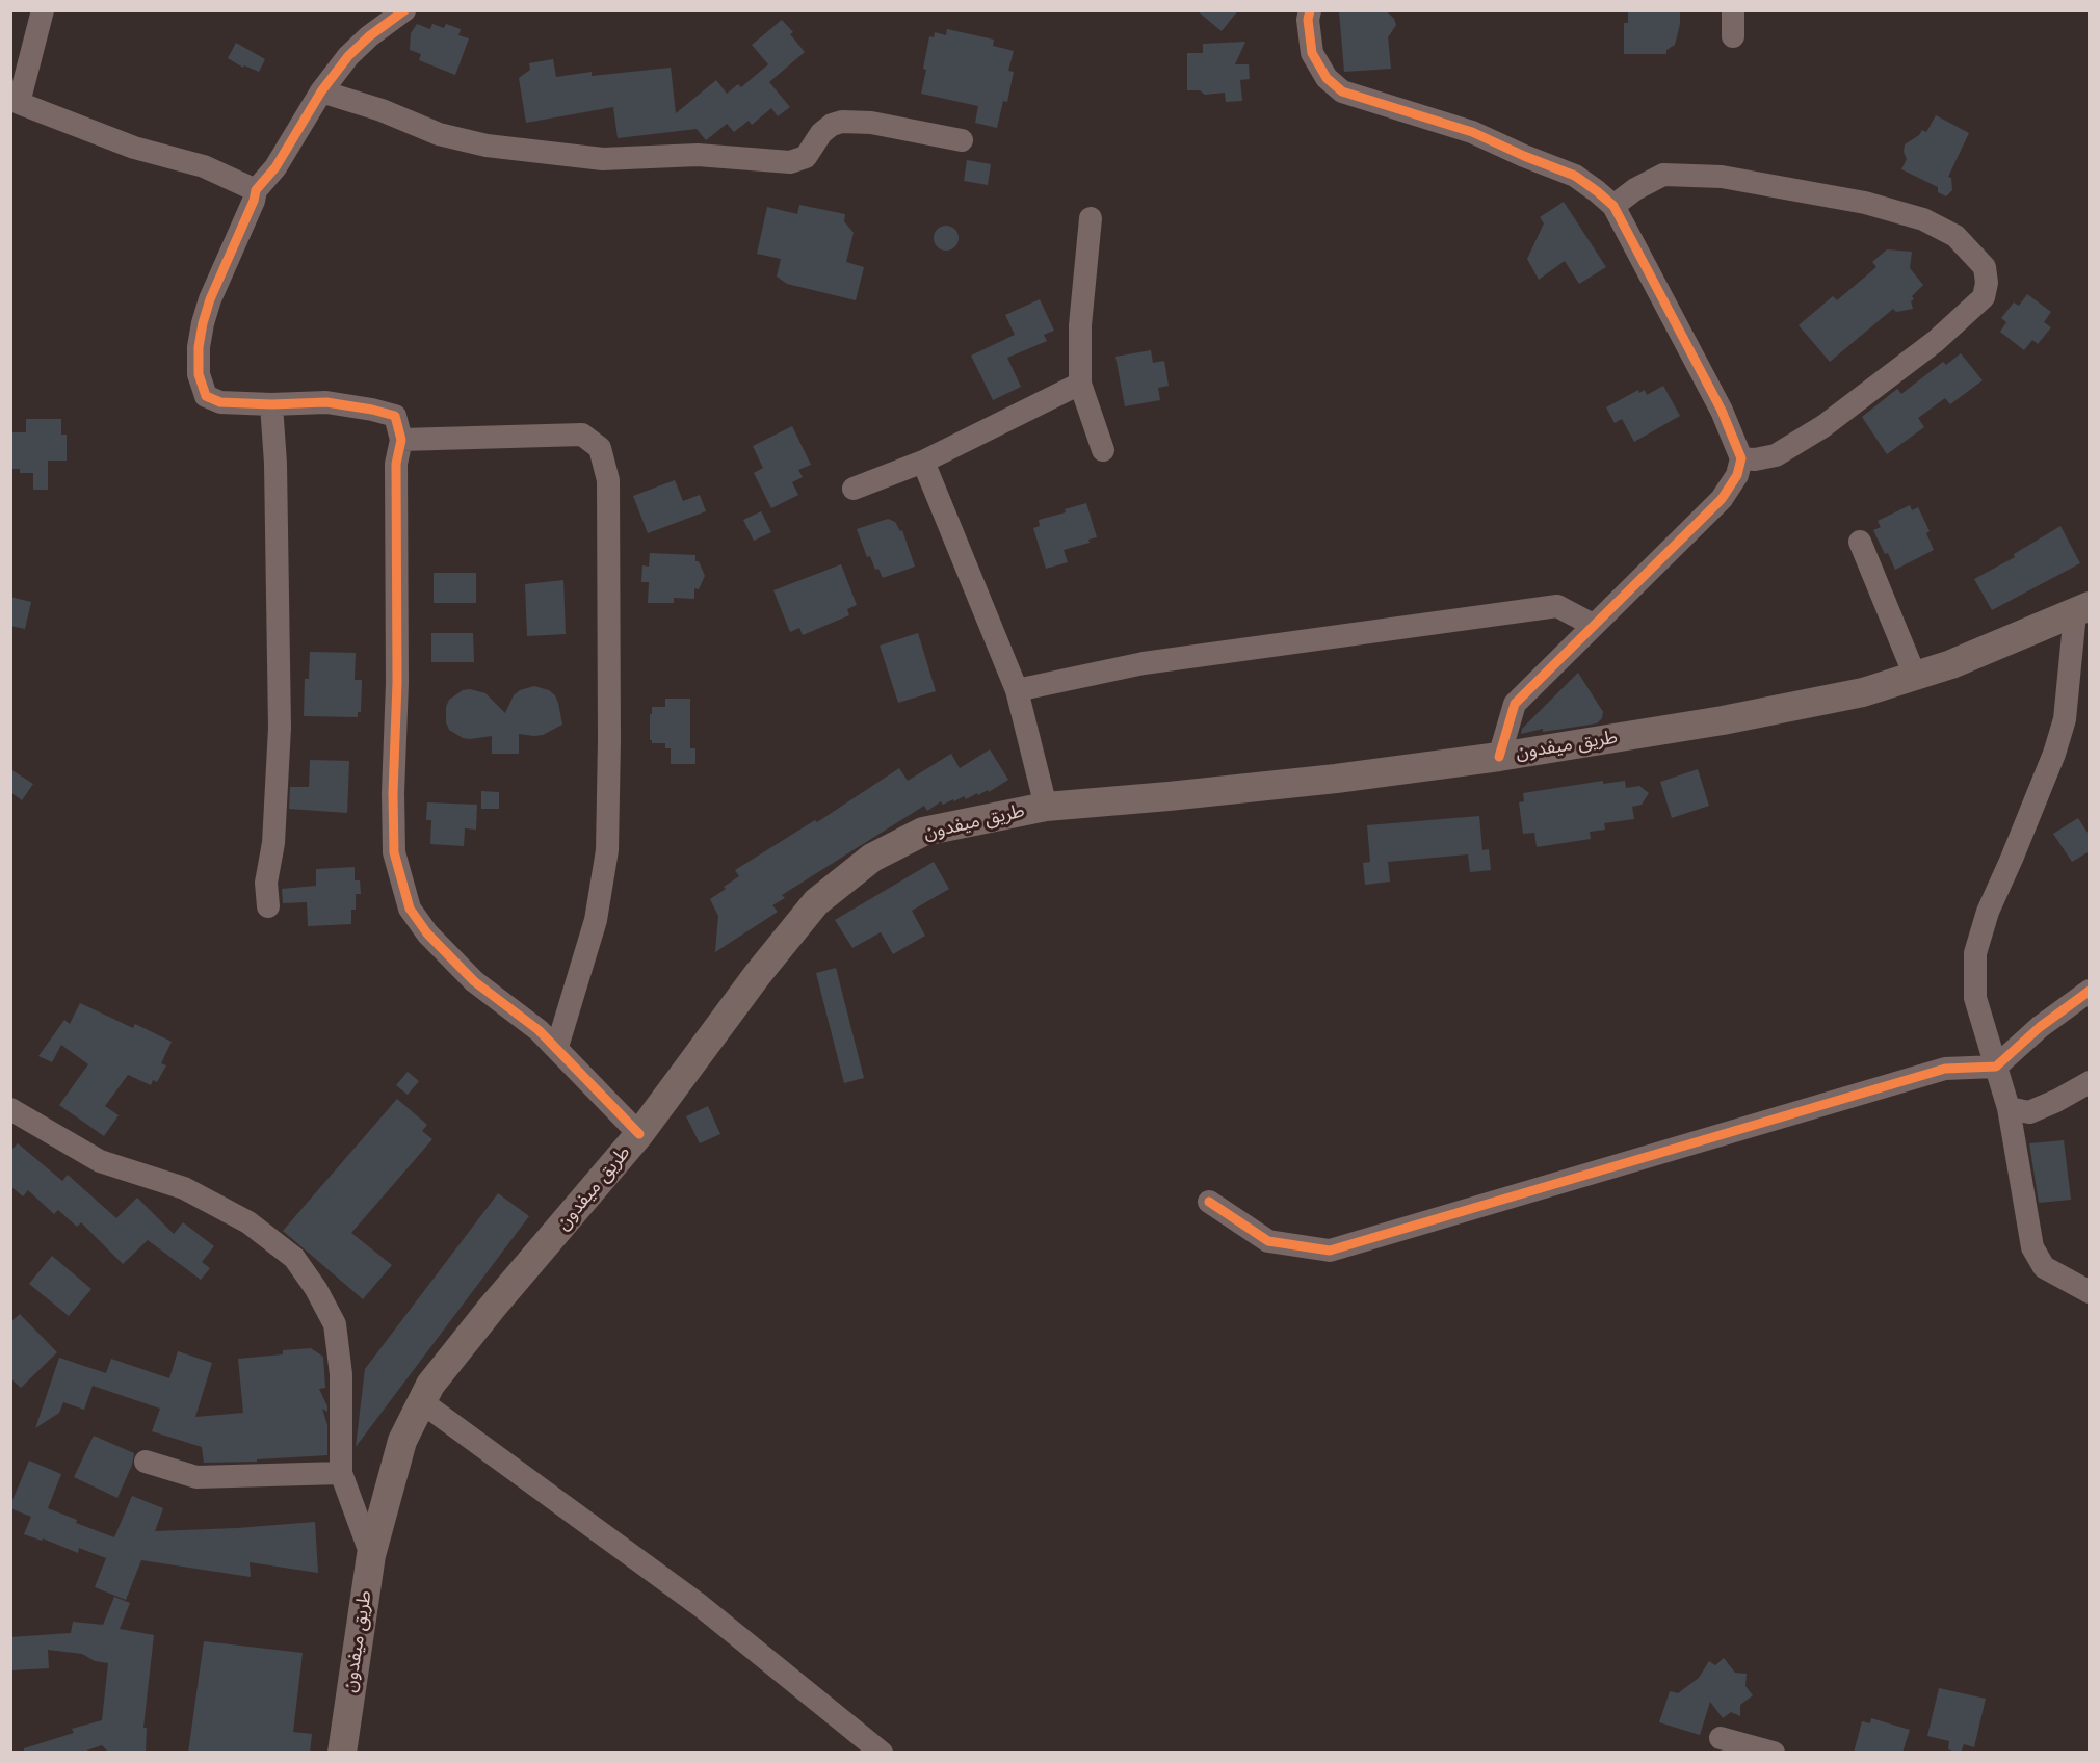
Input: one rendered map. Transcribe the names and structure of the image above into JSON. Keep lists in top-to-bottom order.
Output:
{
  "streets": {
    "main road": ["طريق ميفدون"]
  }
}
